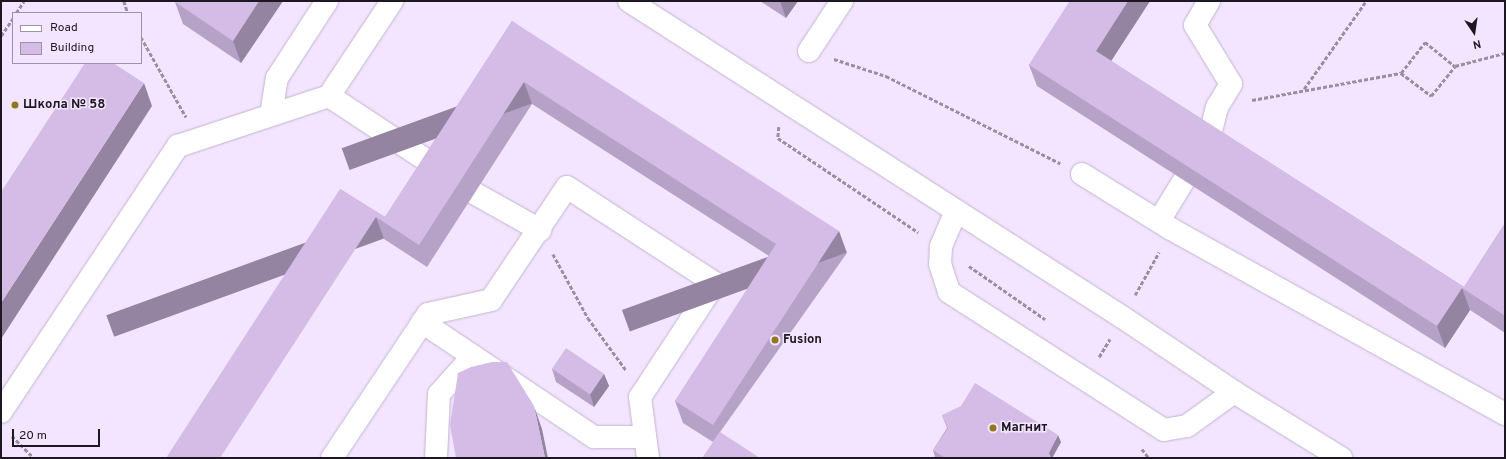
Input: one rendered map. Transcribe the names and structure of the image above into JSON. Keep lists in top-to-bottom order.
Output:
{
  "places": ["Школа № 58", "Fusion", "Магнит"],
  "legend": ["Road", "Building"],
  "scale_bar": "20 m",
  "north": "bottom"
}
